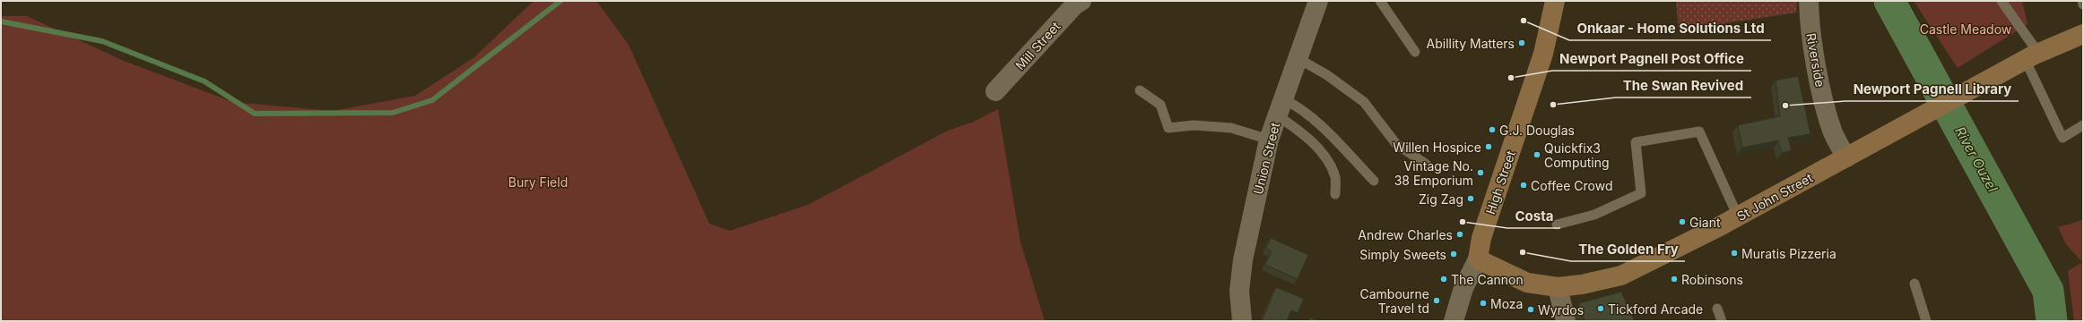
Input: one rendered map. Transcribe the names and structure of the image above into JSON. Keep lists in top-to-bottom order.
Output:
{
  "streets": {
    "main road": ["High Street", "St John Street"],
    "street": ["Mill Street", "Riverside", "Union Street"]
  },
  "crossings": [
    ["Riverside", "St John Street"],
    ["High Street", "St John Street"]
  ],
  "water": ["River Ouzel"],
  "parks": ["Castle Meadow", "Bury Field"],
  "places": [
    "Onkaar - Home Solutions Ltd",
    "Abillity Matters",
    "Newport Pagnell Post Office",
    "The Swan Revived",
    "Newport Pagnell Library",
    "G.J. Douglas",
    "Willen Hospice",
    "Quickfix3 Computing",
    "Vintage No. 38 Emporium",
    "Coffee Crowd",
    "Zig Zag",
    "Costa",
    "Giant",
    "Andrew Charles",
    "The Golden Fry",
    "Muratis Pizzeria",
    "Simply Sweets",
    "The Cannon",
    "Robinsons",
    "Cambourne Travel td",
    "Moza",
    "Tickford Arcade",
    "Wyrdos"
  ]
}
